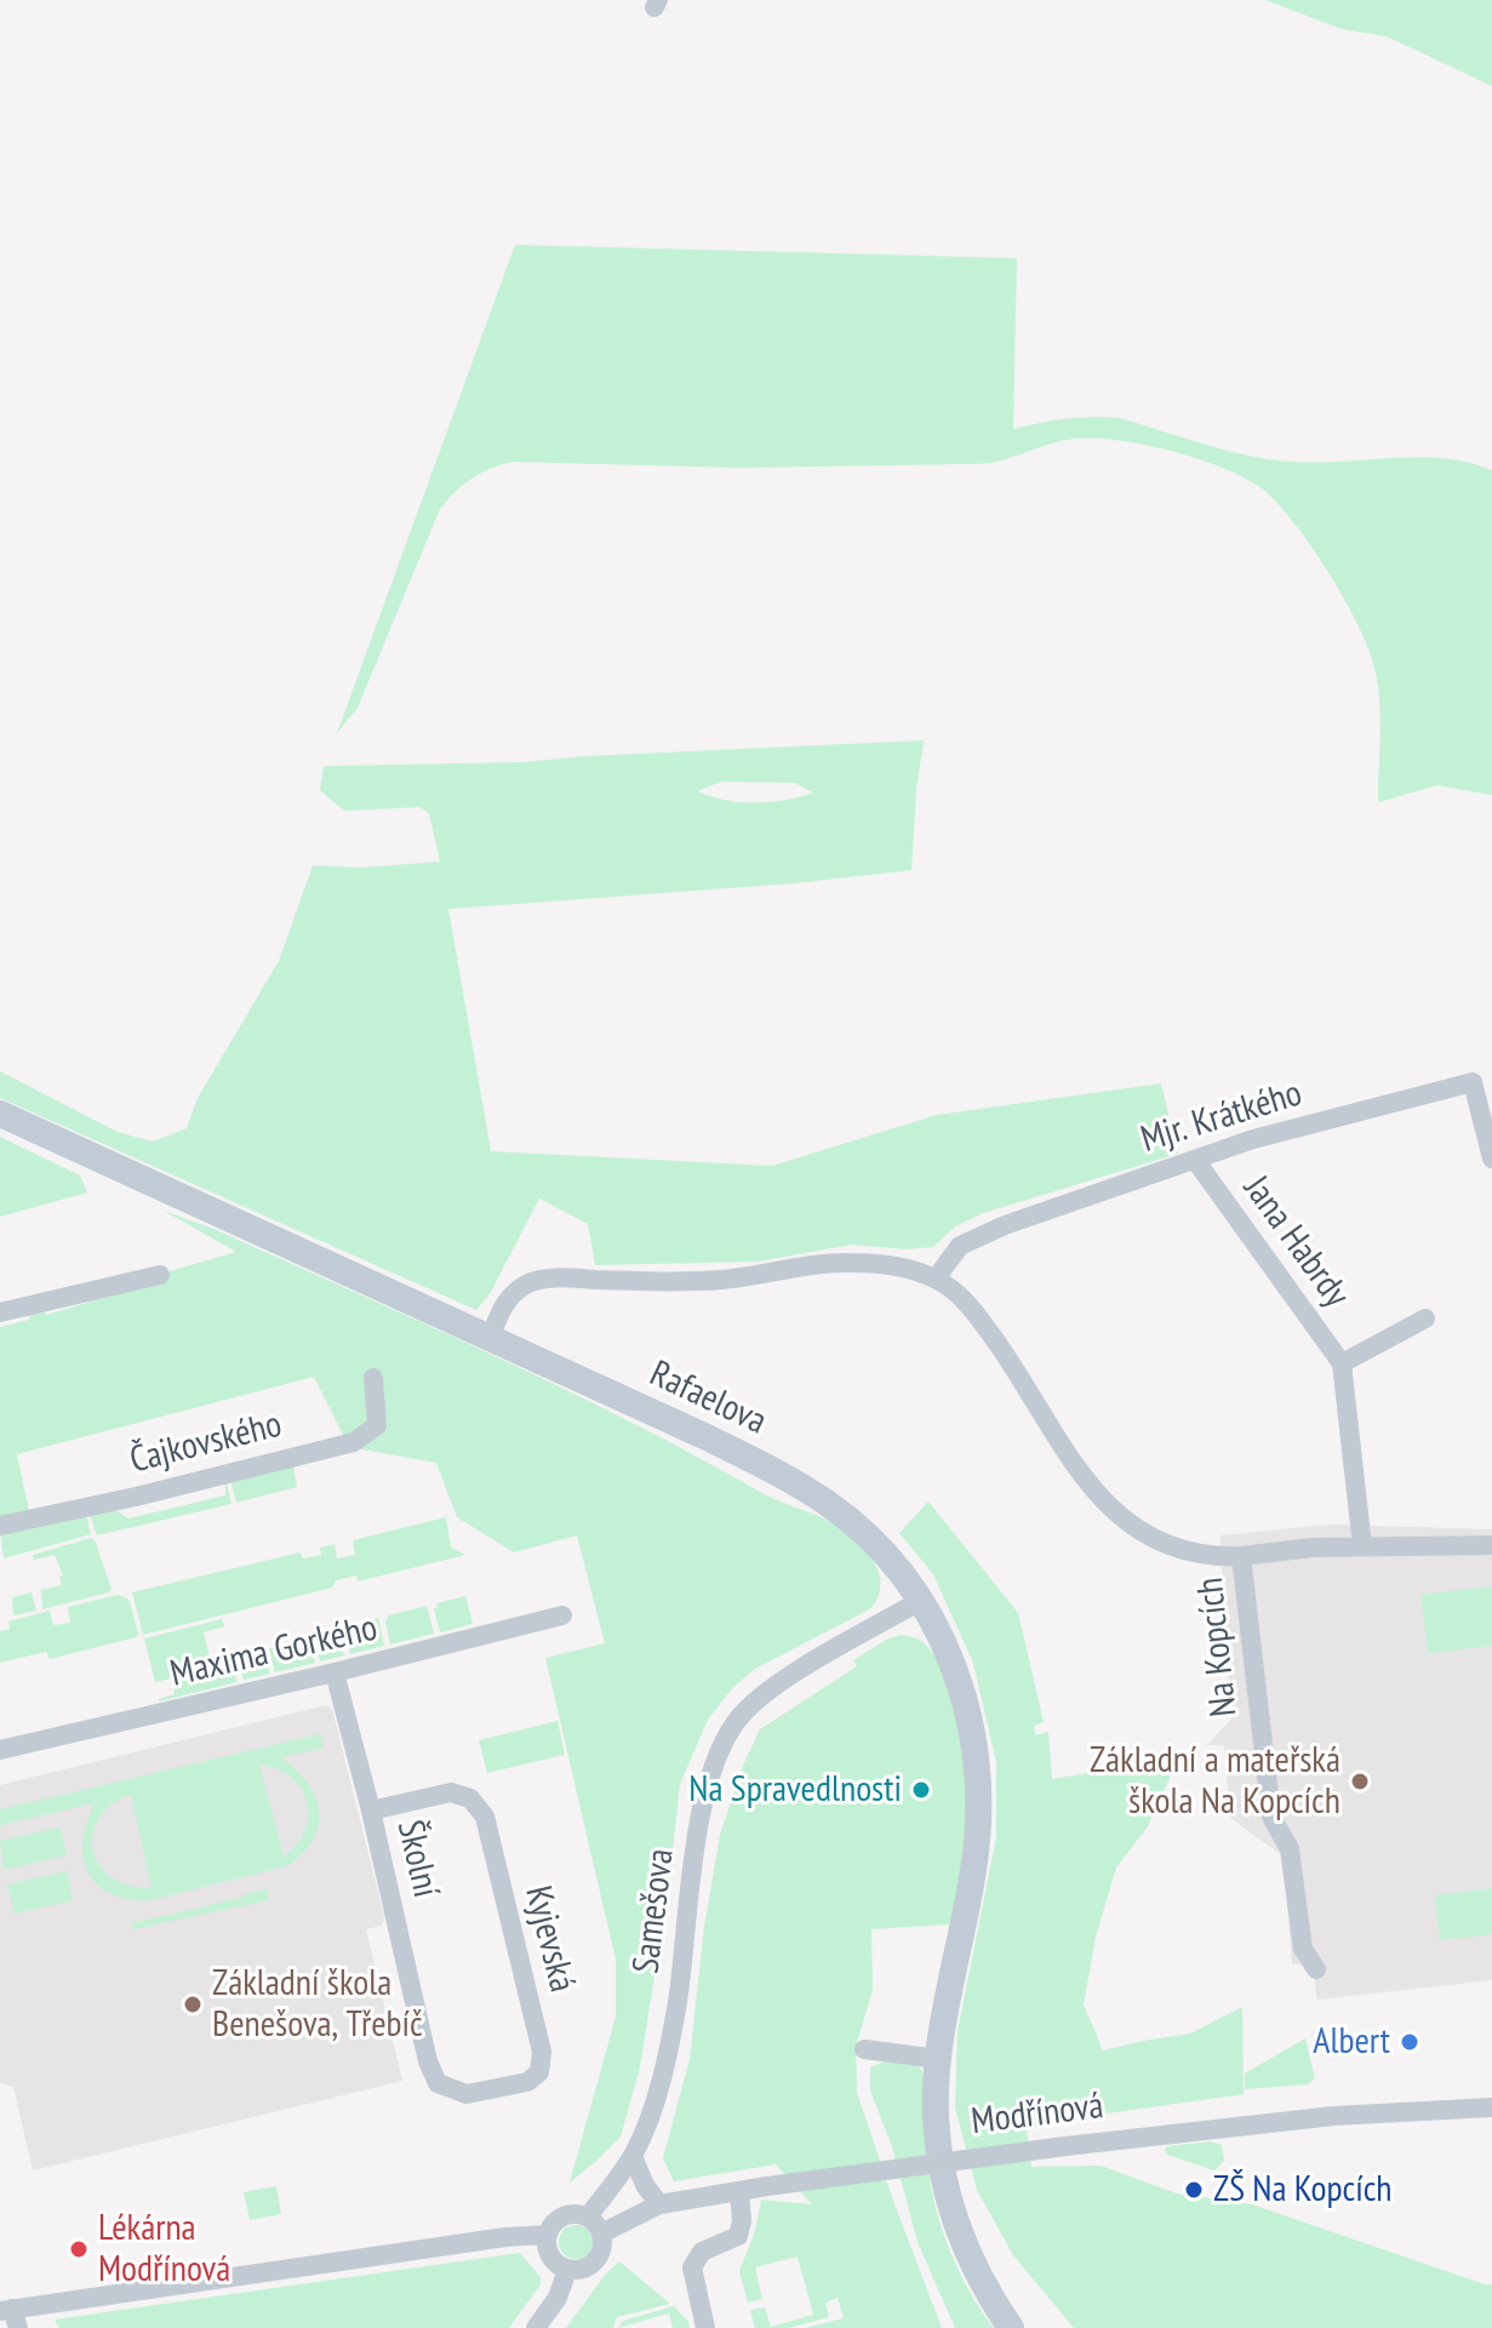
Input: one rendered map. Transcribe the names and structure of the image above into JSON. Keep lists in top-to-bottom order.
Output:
{
  "streets": {
    "main road": ["Rafaelova"],
    "street": [
      "Mjr. Krátkého",
      "Jana Habrdy",
      "Čajkovského",
      "Na Kopcích",
      "Maxima Gorkého",
      "Školní",
      "Samešova",
      "Kyjevská",
      "Modřínová"
    ]
  },
  "crossings": [
    ["Mjr. Krátkého", "Jana Habrdy"],
    ["Jana Habrdy", "Na Kopcích"],
    ["Rafaelova", "Samešova"],
    ["Maxima Gorkého", "Školní"],
    ["Školní", "Kyjevská"],
    ["Samešova", "Modřínová"]
  ],
  "places": [
    "Základní a mateřská škola Na Kopcích",
    "Na Spravedlnosti",
    "Základní škola Benešova, Třebíč",
    "Albert",
    "ZŠ Na Kopcích",
    "Lékárna Modřínová"
  ]
}
